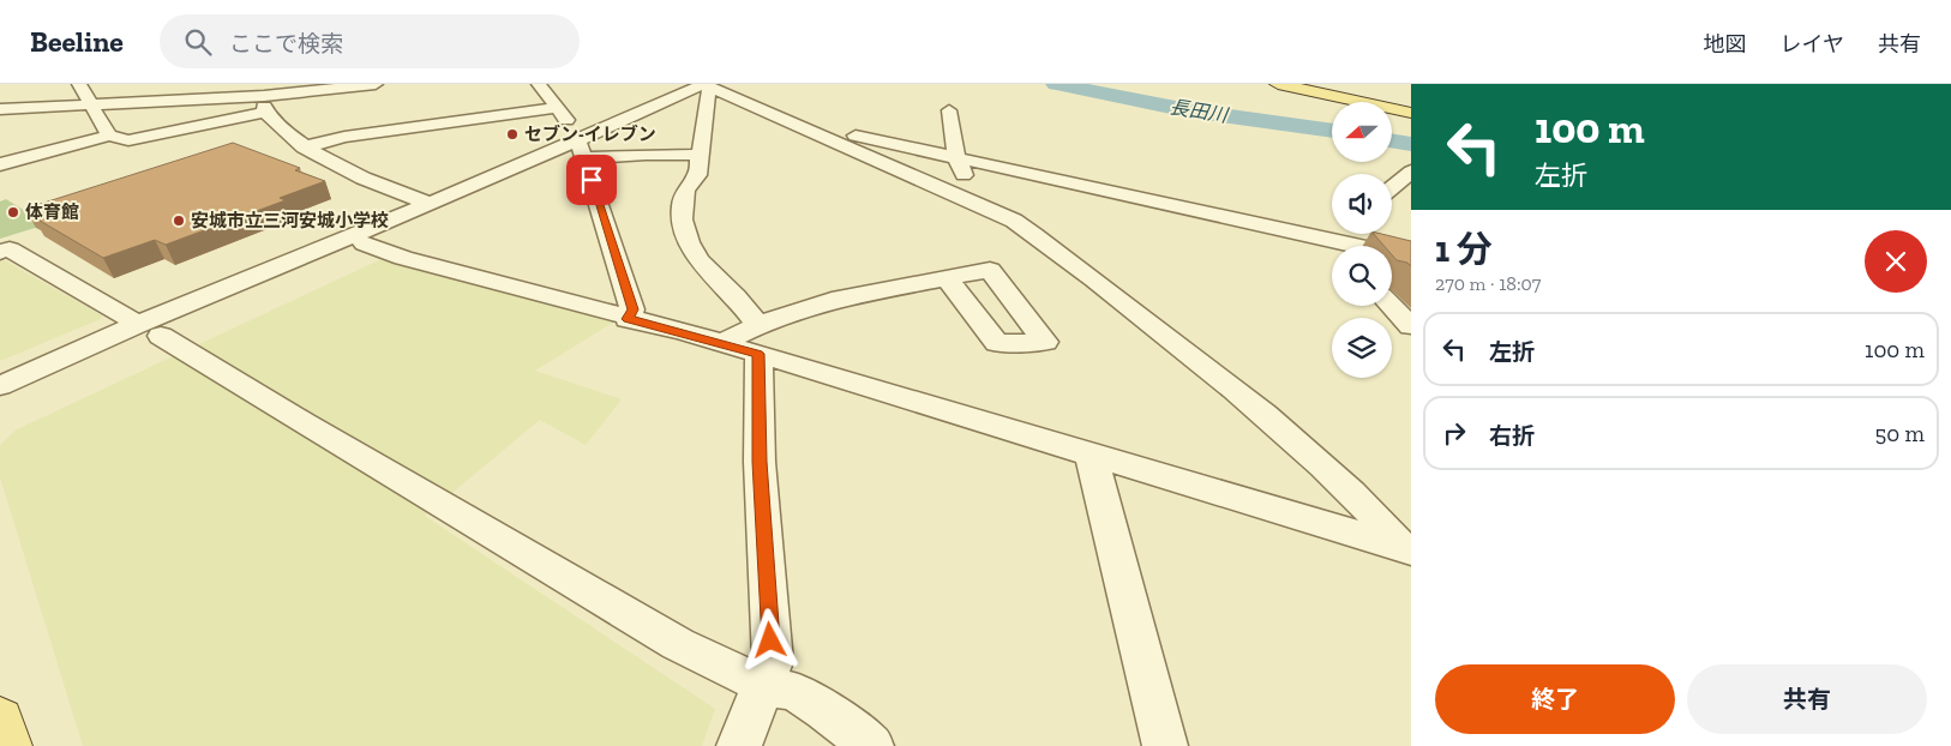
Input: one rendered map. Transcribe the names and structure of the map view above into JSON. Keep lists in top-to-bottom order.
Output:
{
  "water": ["長田川"],
  "places": ["セブン-イレブン", "体育館", "安城市立三河安城小学校"],
  "north": "left",
  "page": {
    "header": "Beeline",
    "search": "ここで検索",
    "nav": ["地図", "レイヤ", "共有"],
    "turn": ["100 m", "左折"],
    "heading": ["1 分", "270 m · 18:07"],
    "list": [
      {
        "name": "左折",
        "value": "100 m"
      },
      {
        "name": "右折",
        "value": "50 m"
      }
    ],
    "buttons": ["終了", "共有"]
  }
}
